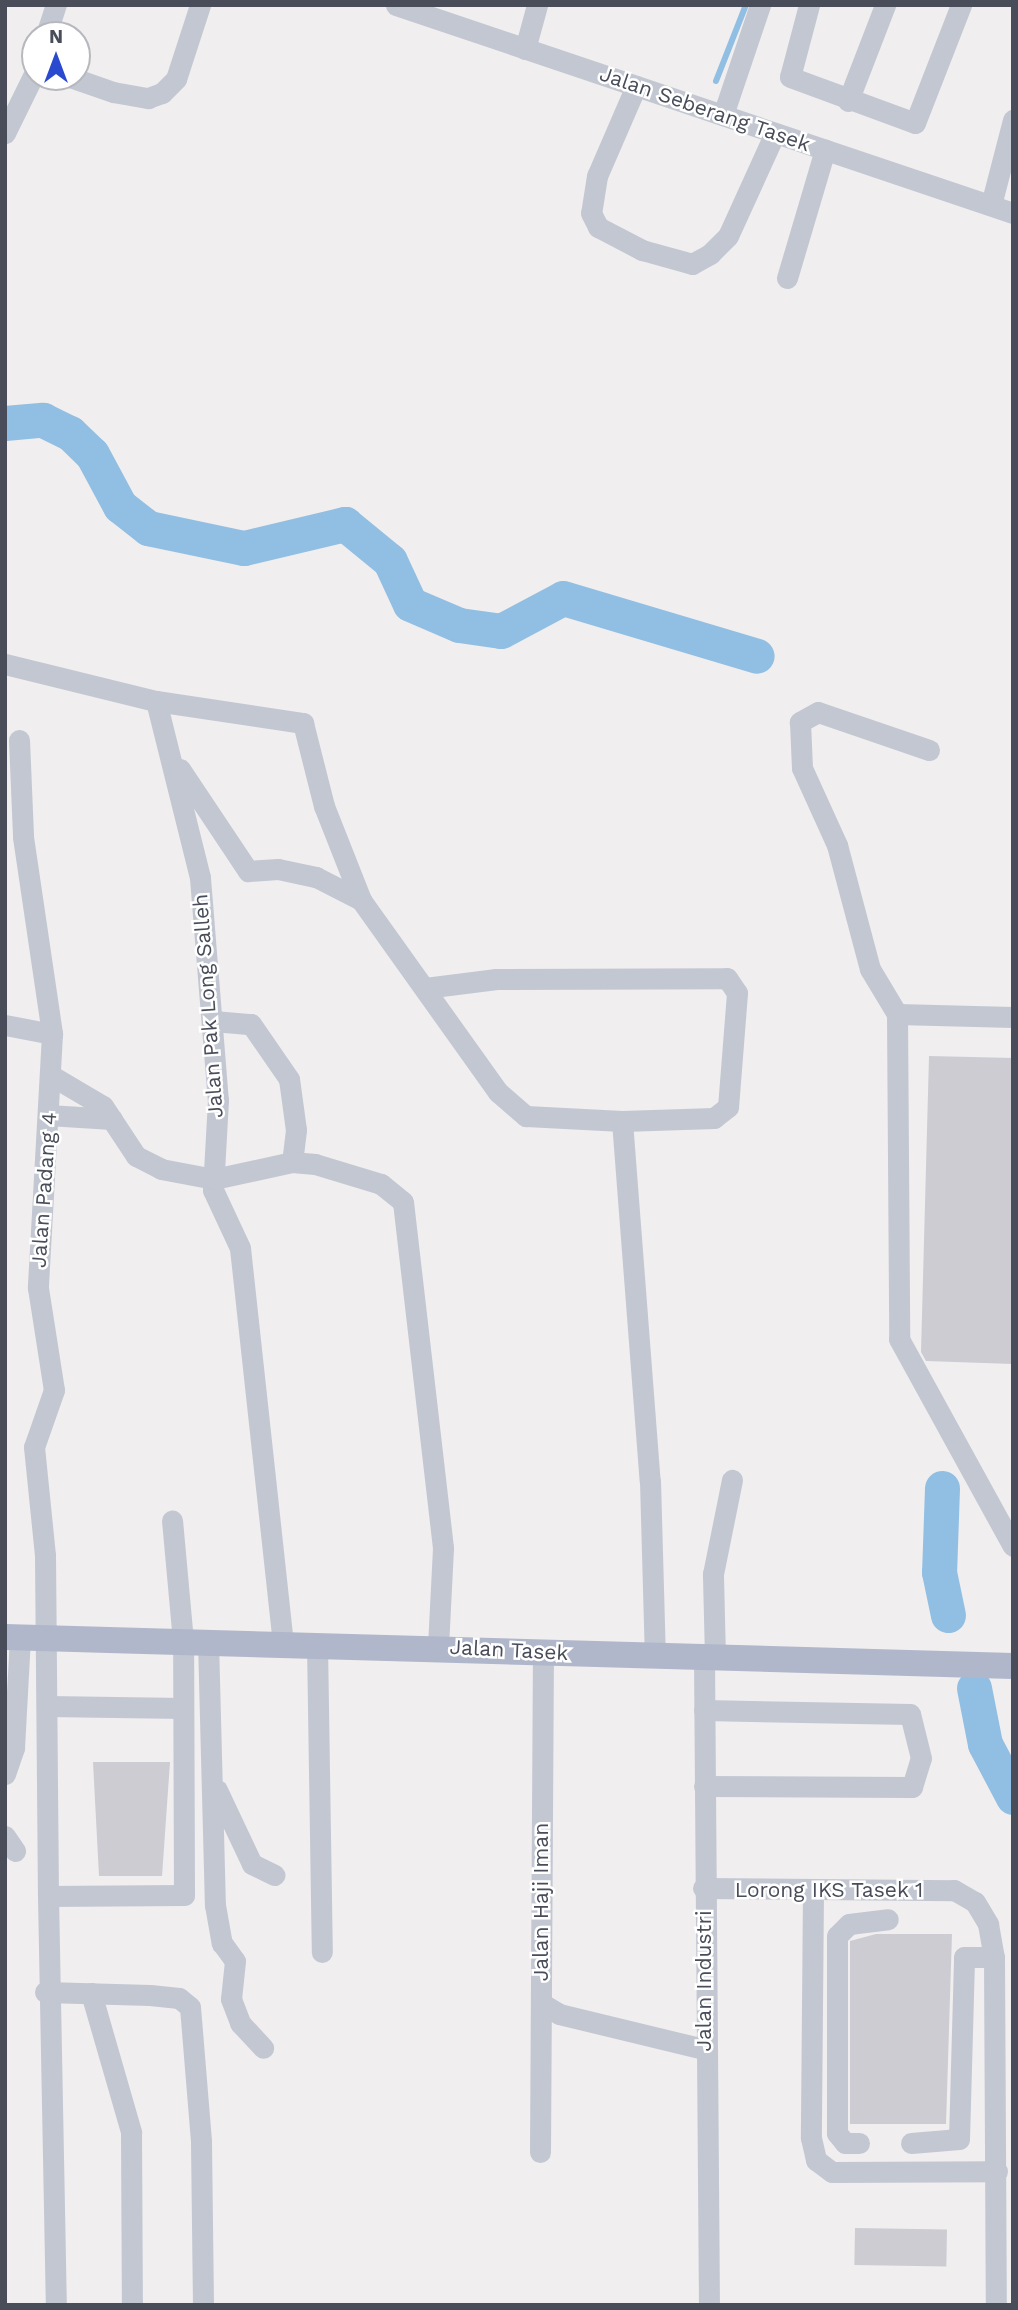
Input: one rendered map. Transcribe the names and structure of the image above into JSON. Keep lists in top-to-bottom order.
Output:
{
  "streets": {
    "main road": ["Jalan Tasek"],
    "street": [
      "Jalan Seberang Tasek",
      "Jalan Pak Long Salleh",
      "Jalan Padang 4",
      "Lorong IKS Tasek 1",
      "Jalan Haji Iman",
      "Jalan Industri"
    ]
  },
  "crossings": [
    ["Jalan Pak Long Salleh", "Jalan Tasek"],
    ["Jalan Padang 4", "Jalan Tasek"],
    ["Jalan Tasek", "Jalan Haji Iman"],
    ["Jalan Tasek", "Jalan Industri"],
    ["Lorong IKS Tasek 1", "Jalan Industri"]
  ],
  "north": "top"
}
